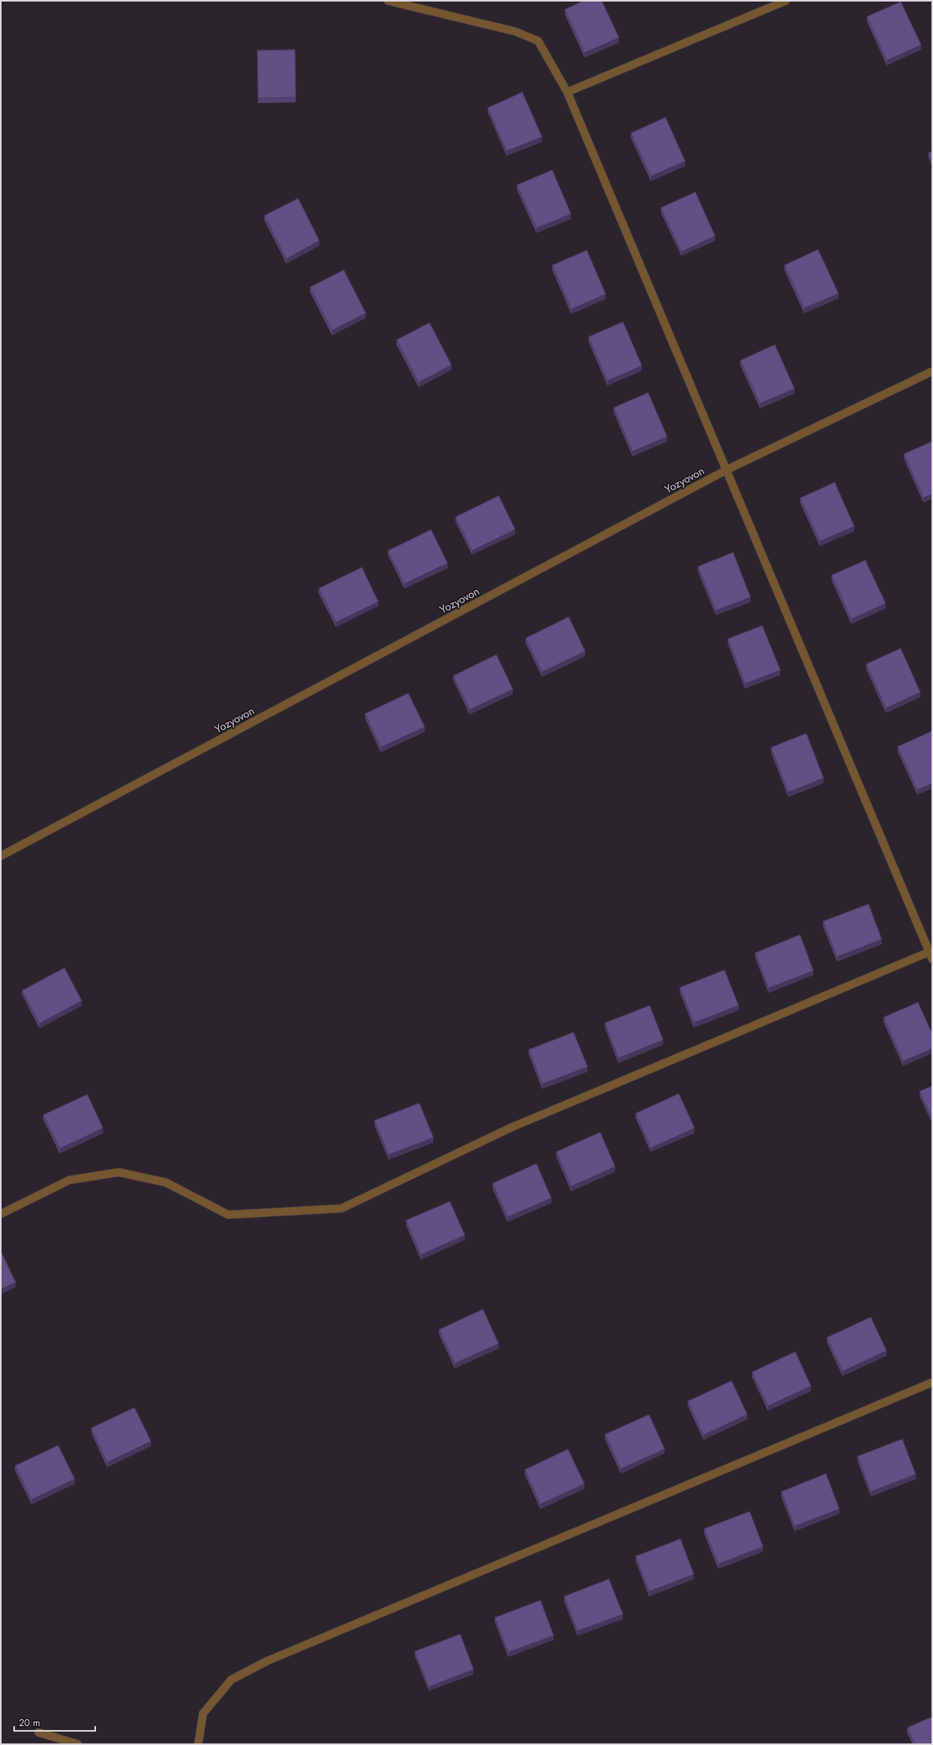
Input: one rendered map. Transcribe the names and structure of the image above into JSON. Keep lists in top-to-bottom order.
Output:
{
  "streets": {
    "street": ["Yozyovon"]
  },
  "scale_bar": "20 m"
}
